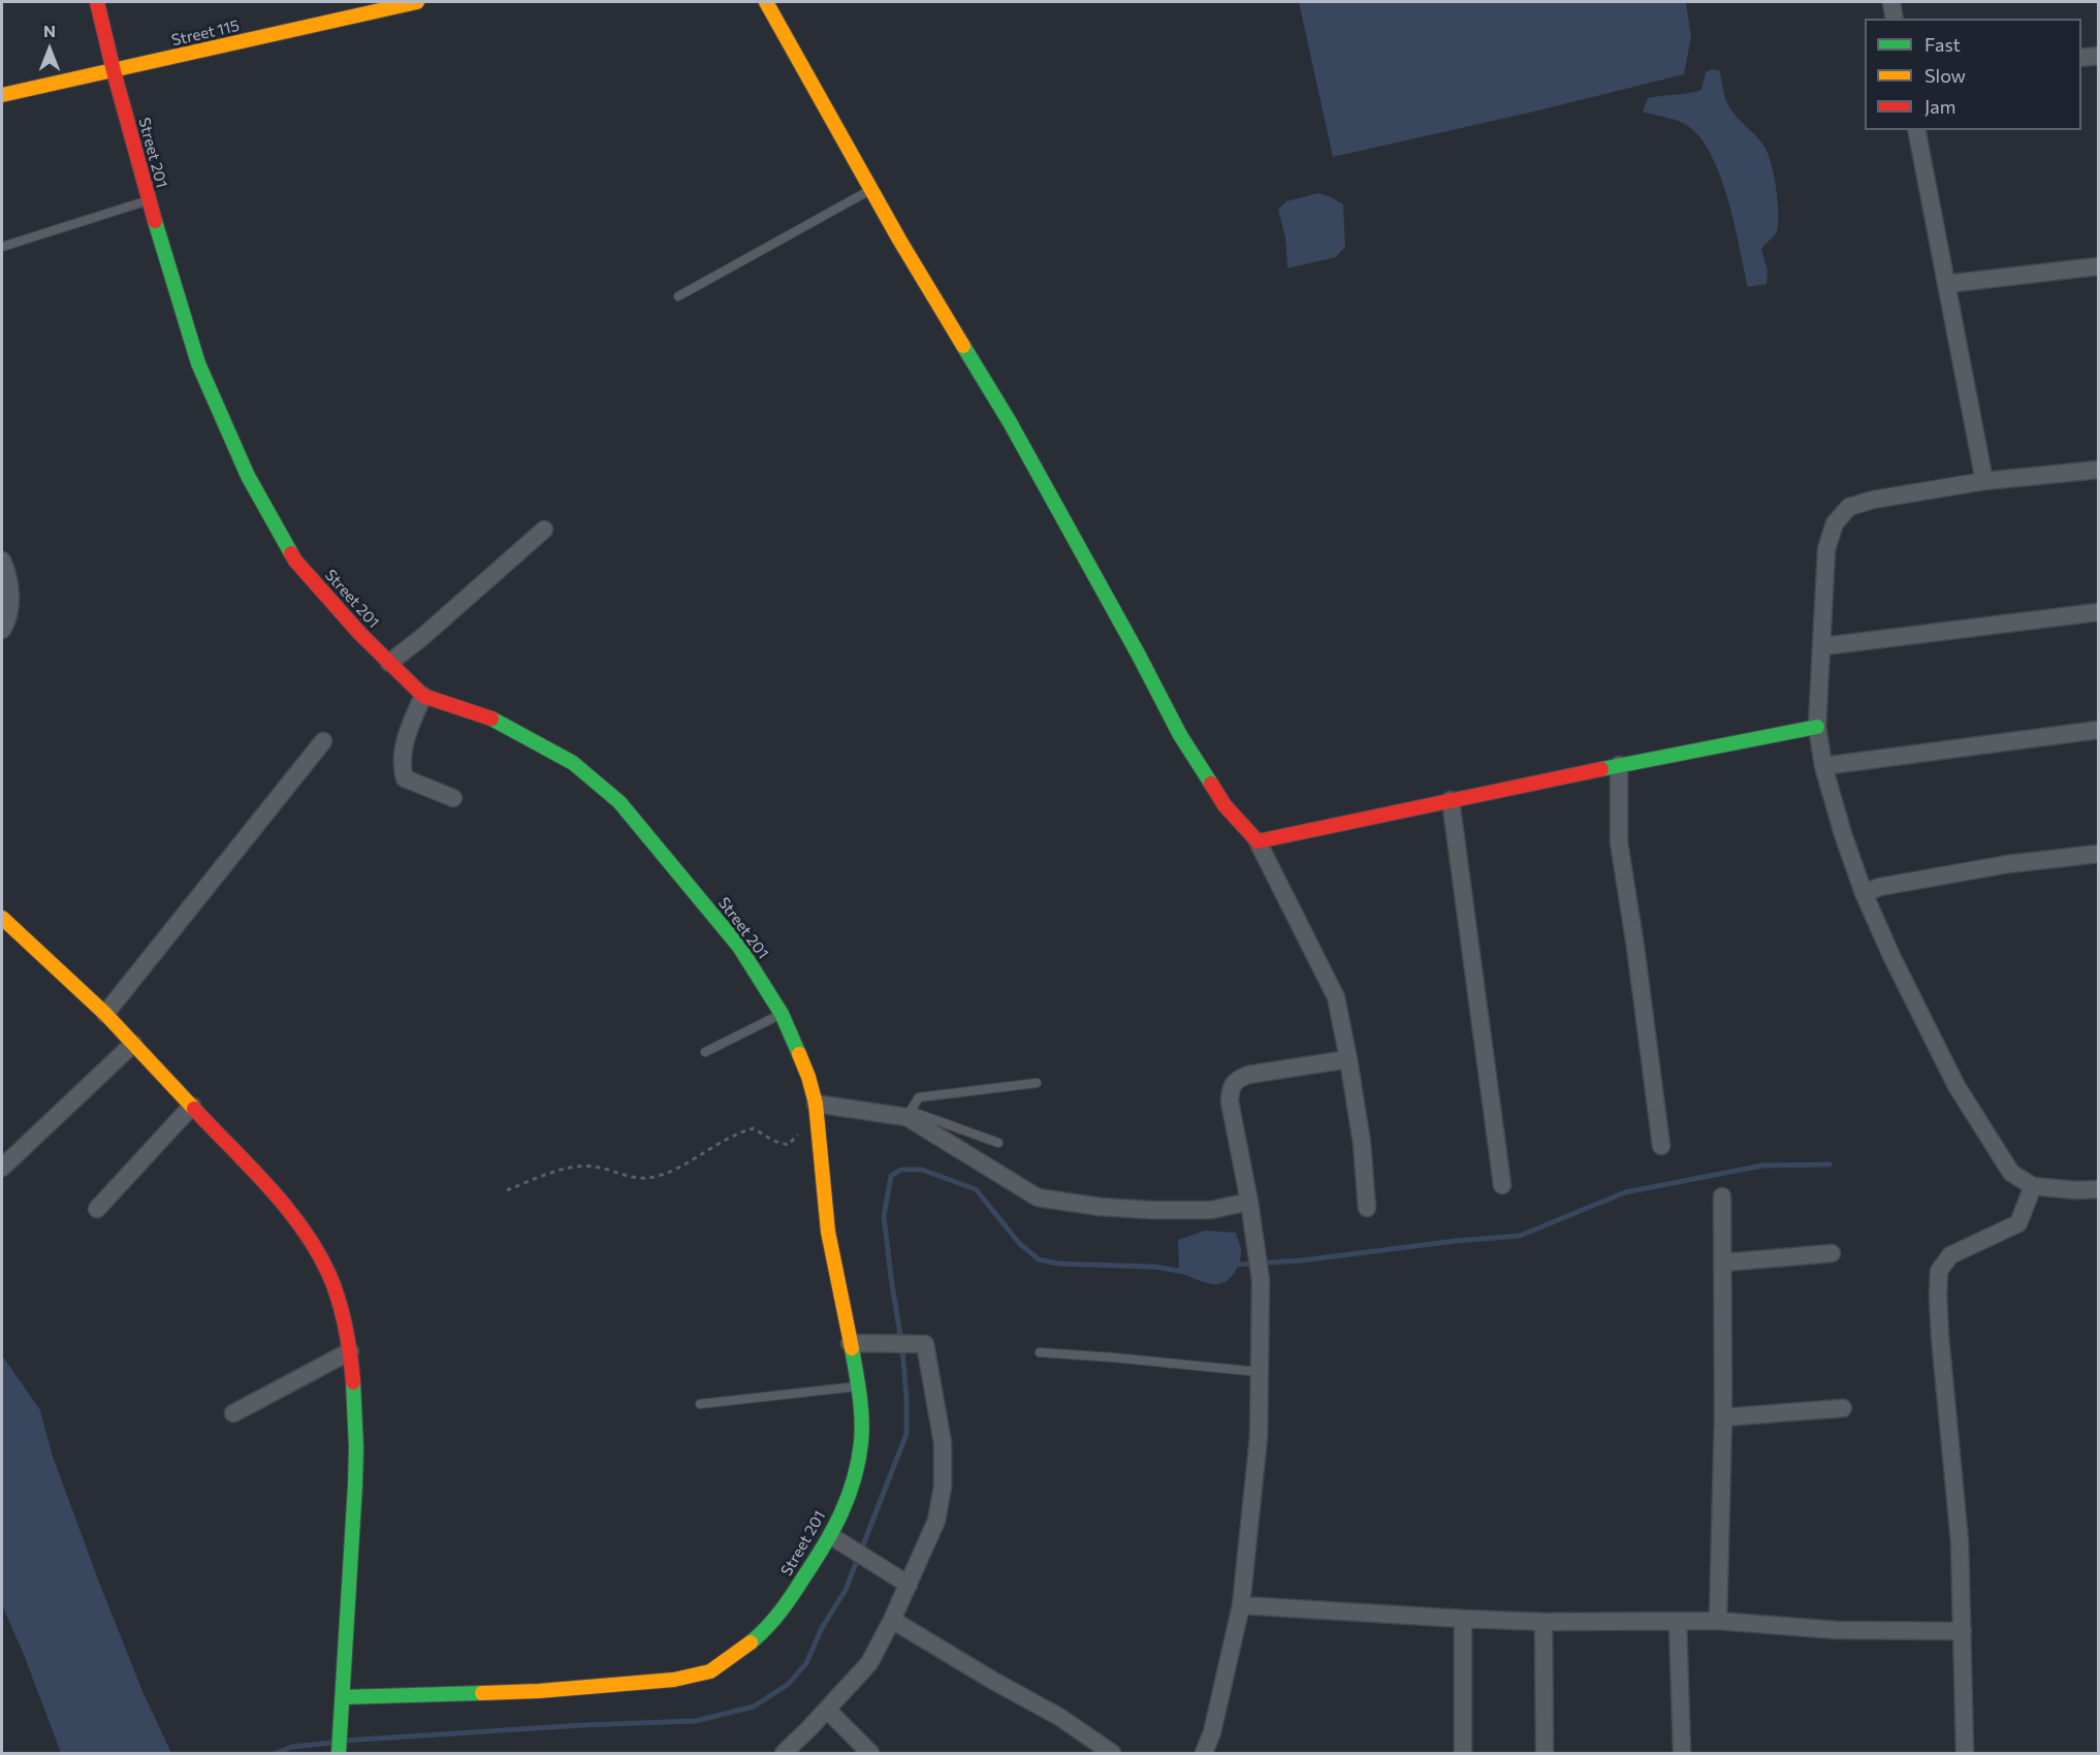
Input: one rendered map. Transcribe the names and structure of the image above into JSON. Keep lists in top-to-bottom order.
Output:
{
  "streets": {
    "street": ["Street 115", "Street 201"]
  },
  "crossings": [
    ["Street 115", "Street 201"]
  ],
  "legend": ["Fast", "Slow", "Jam"],
  "north": "top"
}
